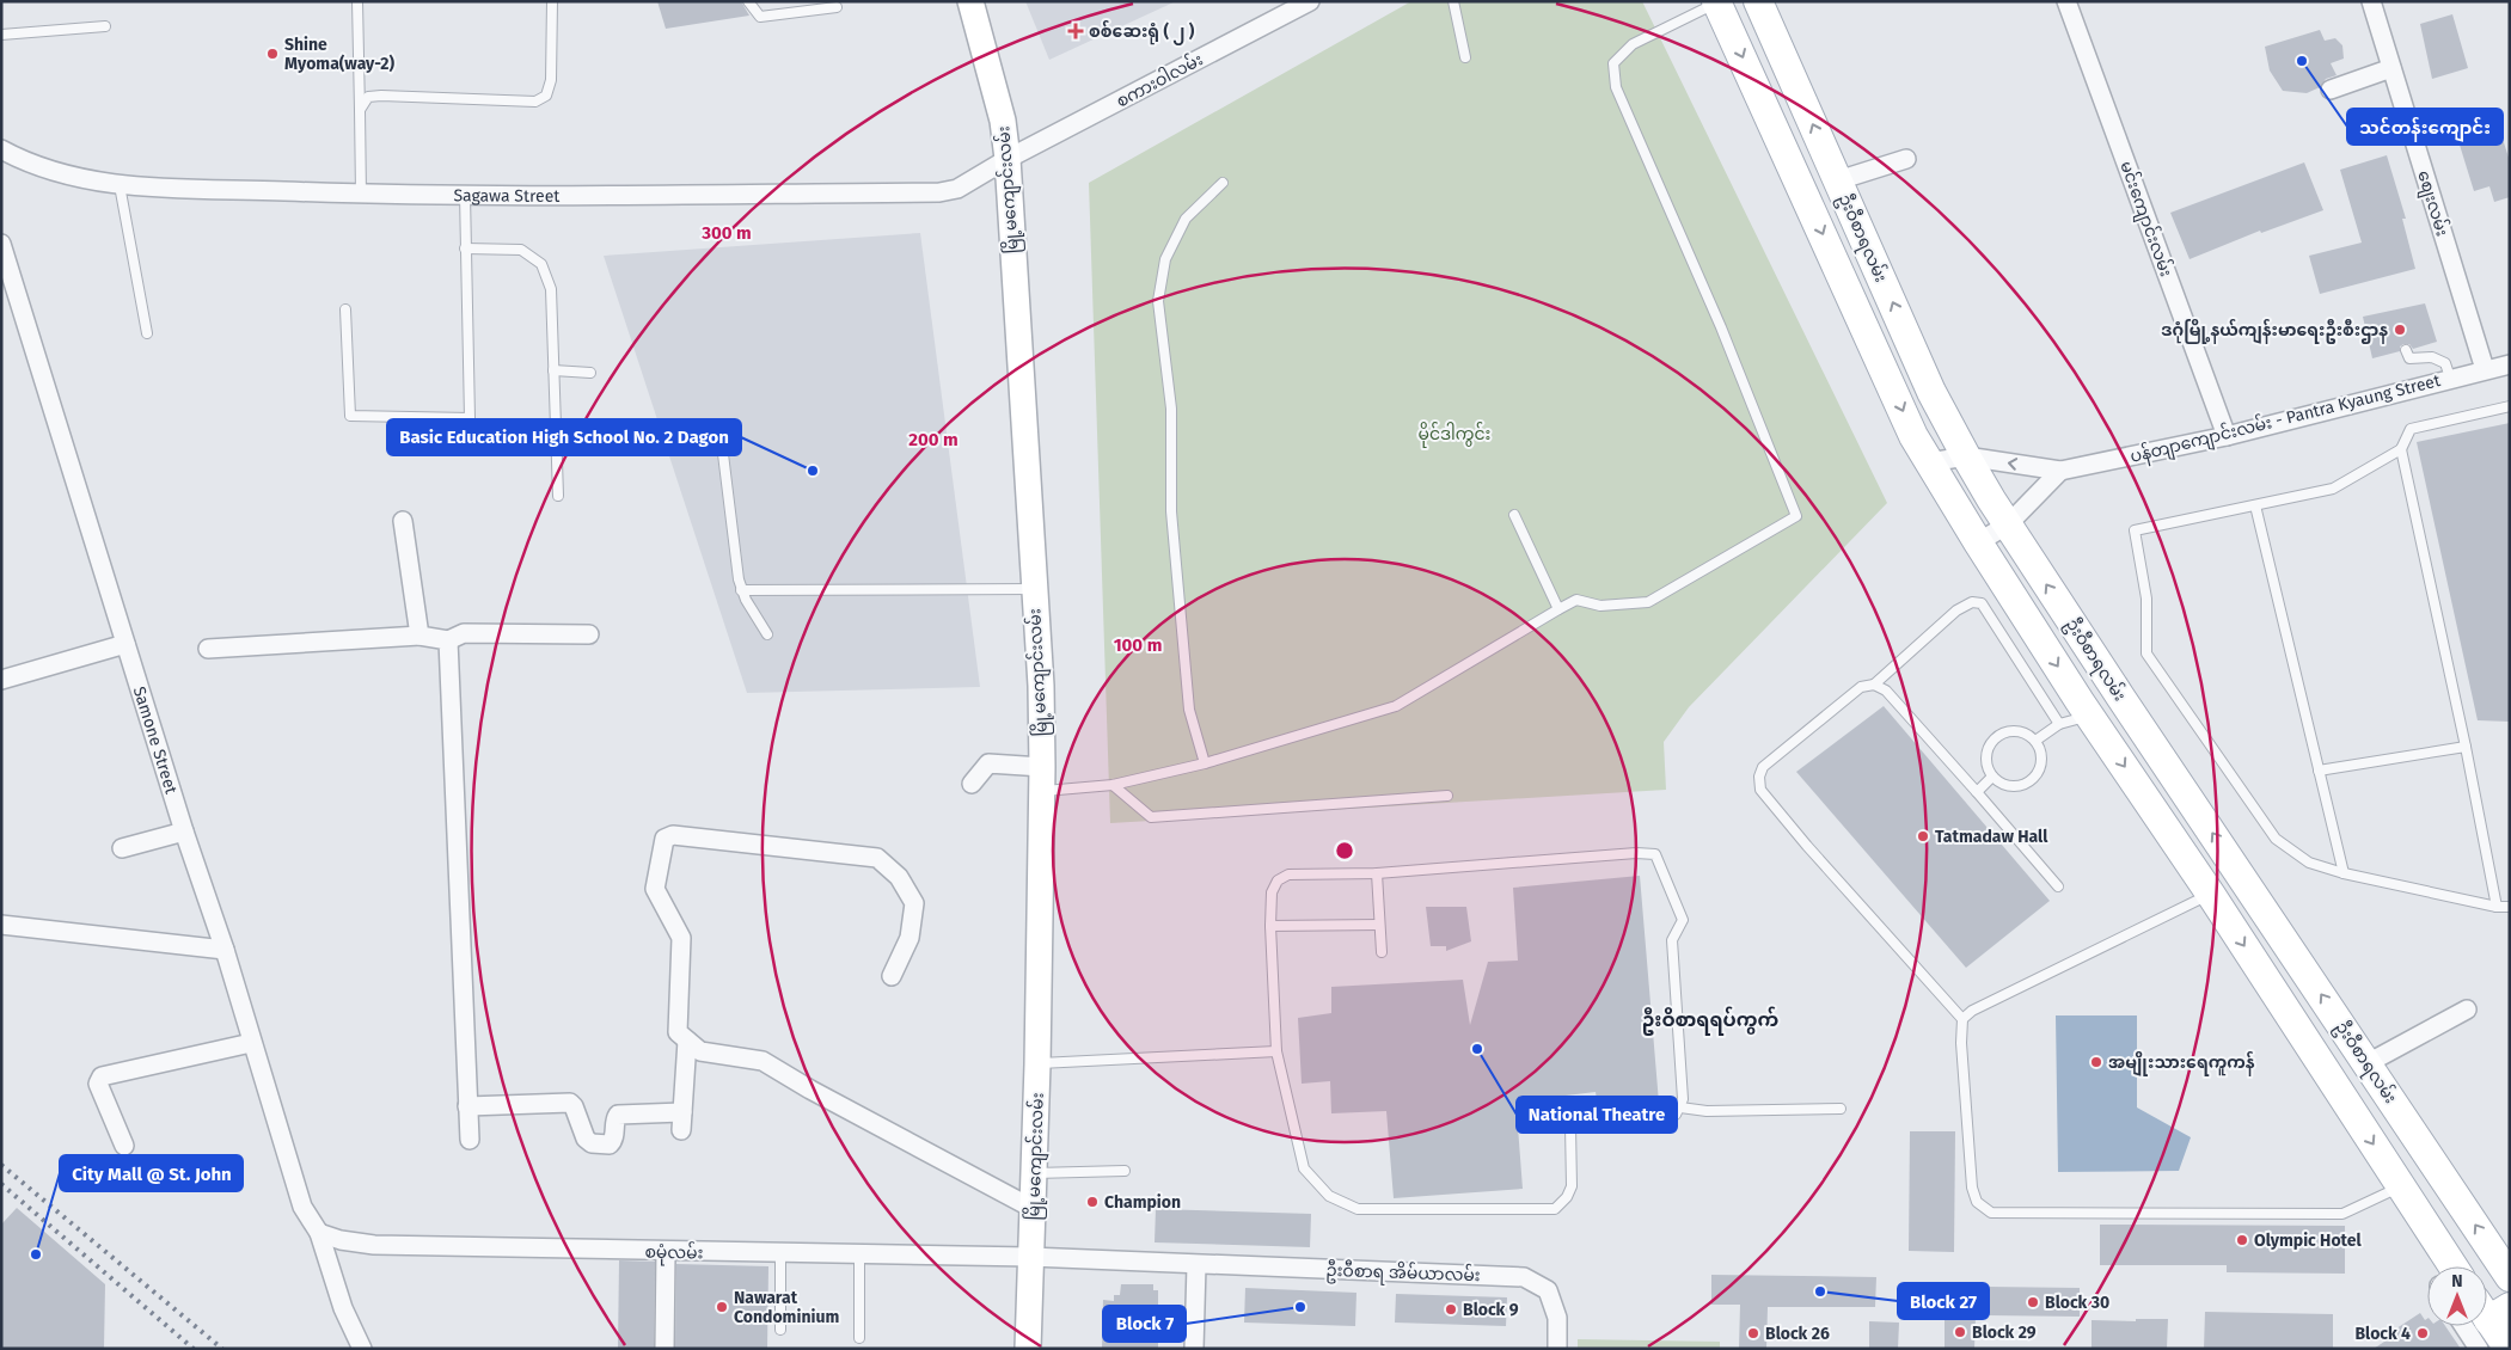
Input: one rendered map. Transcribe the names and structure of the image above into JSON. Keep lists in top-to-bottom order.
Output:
{
  "streets": {
    "main road": ["မြို့မကျောင်းလမ်း", "ဦးဝီစာရလမ်း"],
    "street": [
      "စကားဝါလမ်း",
      "Sagawa Street",
      "စျေးလမ်း",
      "မင်းကျောင်းလမ်း",
      "ပန်တျာကျောင်းလမ်း - Pantra Kyaung Street",
      "Samone Street",
      "စမုံလမ်း",
      "ဦးဝီစာရ အိမ်ယာလမ်း"
    ]
  },
  "crossings": [
    ["စကားဝါလမ်း", "မြို့မကျောင်းလမ်း"],
    ["စကားဝါလမ်း", "Sagawa Street"],
    ["မြို့မကျောင်းလမ်း", "Sagawa Street"],
    ["မြို့မကျောင်းလမ်း", "စမုံလမ်း"],
    ["မြို့မကျောင်းလမ်း", "ဦးဝီစာရ အိမ်ယာလမ်း"],
    ["စျေးလမ်း", "ပန်တျာကျောင်းလမ်း - Pantra Kyaung Street"],
    ["မင်းကျောင်းလမ်း", "ပန်တျာကျောင်းလမ်း - Pantra Kyaung Street"],
    ["Samone Street", "စမုံလမ်း"],
    ["စမုံလမ်း", "ဦးဝီစာရ အိမ်ယာလမ်း"]
  ],
  "districts": ["ဦးဝိစာရရပ်ကွက်"],
  "parks": ["မိုင်ဒါကွင်း"],
  "places": {
    "health": ["စစ်ဆေးရုံ ( ၂ )"],
    "other": [
      "Shine Myoma(way-2)",
      "သင်တန်းကျောင်း",
      "ဒဂုံမြို့နယ်ကျန်းမာရေးဦးစီးဌာန",
      "Basic Education High School No. 2 Dagon",
      "Tatmadaw Hall",
      "National Theatre",
      "အမျိုးသားရေကူကန်",
      "Champion",
      "Olympic Hotel",
      "City Mall @ St. John",
      "Block 27",
      "Block 30",
      "Nawarat Condominium",
      "Block 7",
      "Block 9",
      "Block 29",
      "Block 26",
      "Block 4"
    ]
  },
  "north": "top",
  "rings": ["300 m", "200 m", "100 m"]
}
